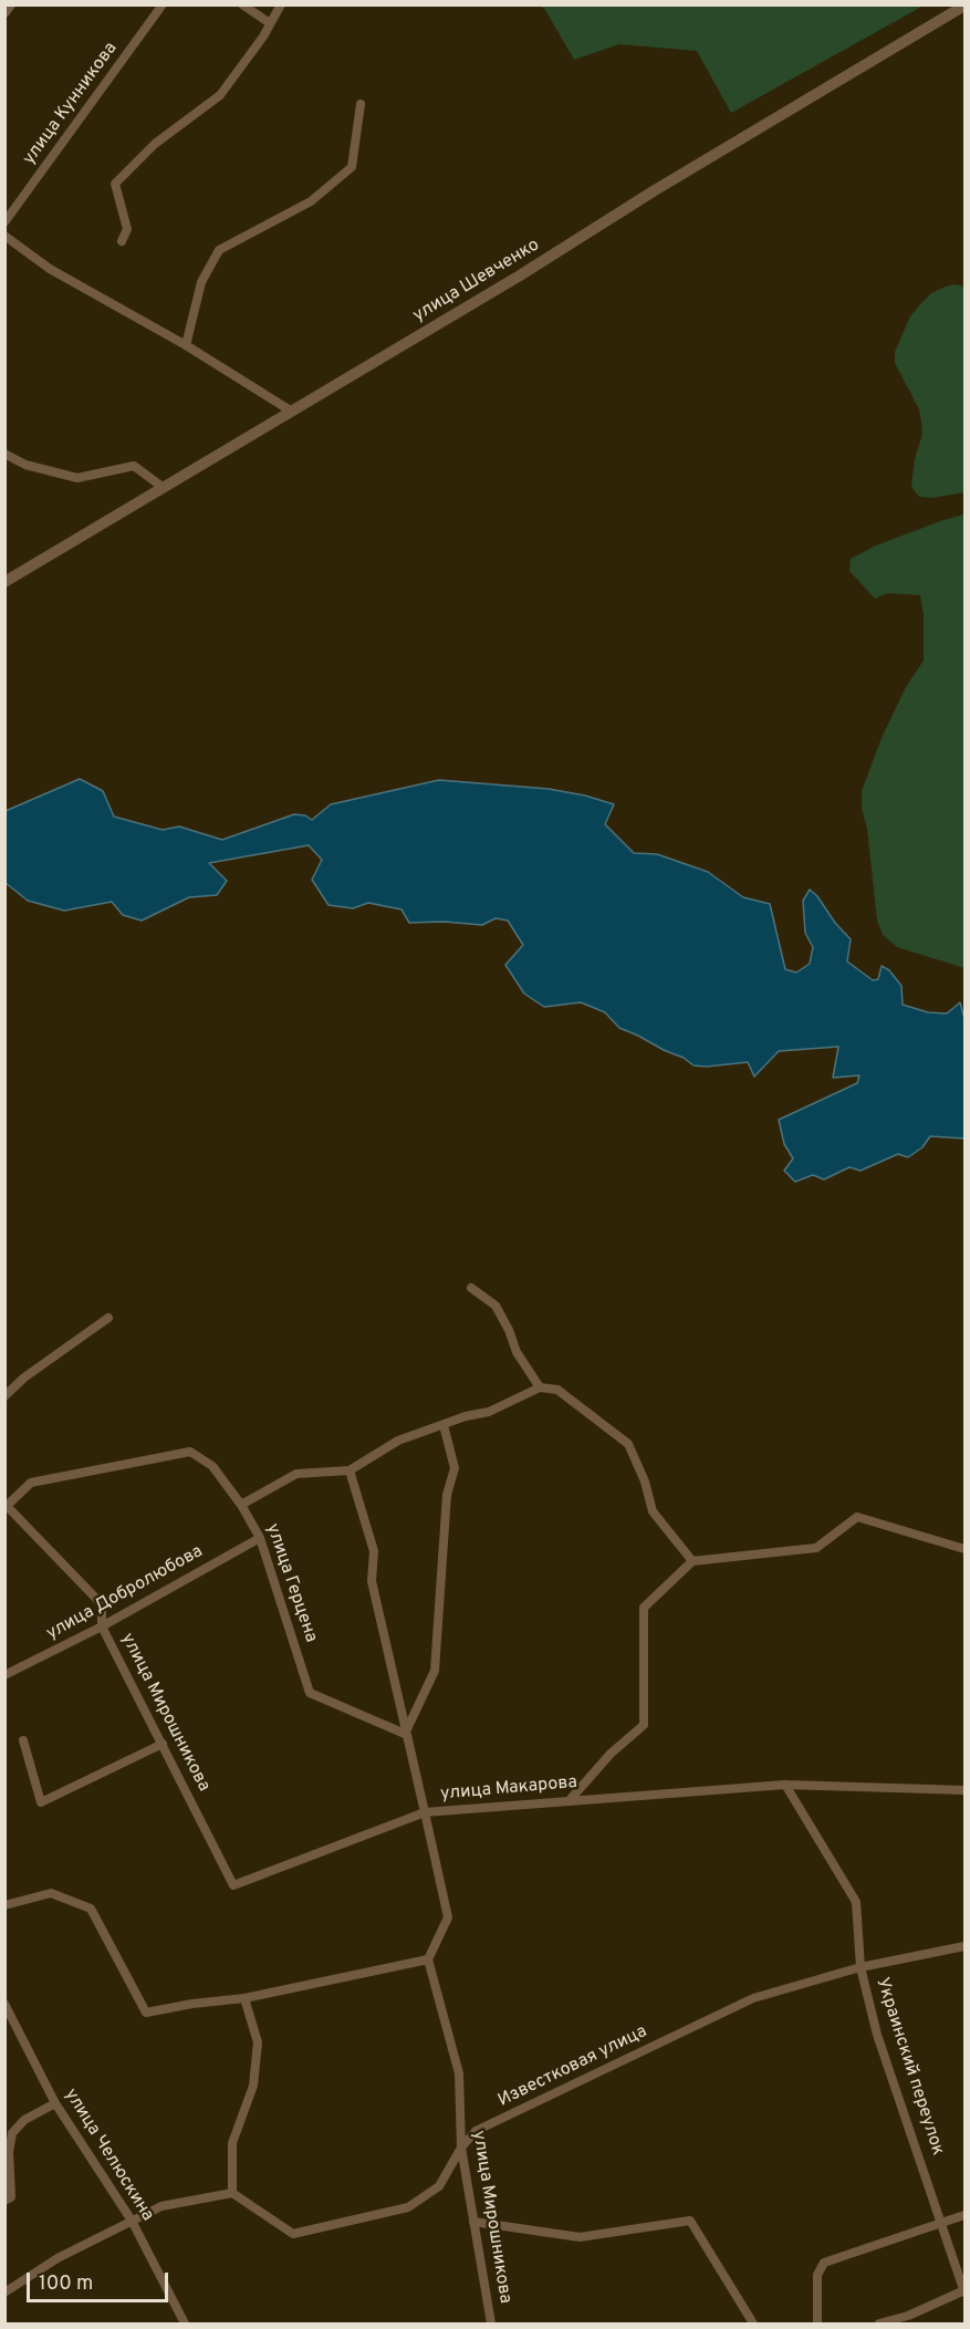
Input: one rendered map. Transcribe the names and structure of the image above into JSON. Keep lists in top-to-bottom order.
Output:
{
  "streets": {
    "street": [
      "улица Кунникова",
      "улица Шевченко",
      "улица Герцена",
      "улица Добролюбова",
      "улица Мирошникова",
      "улица Макарова",
      "Известковая улица",
      "Украинский переулок",
      "улица Челюскина"
    ]
  },
  "crossings": [
    ["улица Герцена", "улица Добролюбова"],
    ["улица Герцена", "улица Мирошникова"],
    ["улица Добролюбова", "улица Мирошникова"],
    ["улица Мирошникова", "улица Макарова"],
    ["улица Мирошникова", "Известковая улица"],
    ["улица Макарова", "Украинский переулок"],
    ["Известковая улица", "Украинский переулок"]
  ],
  "scale_bar": "100 m"
}
